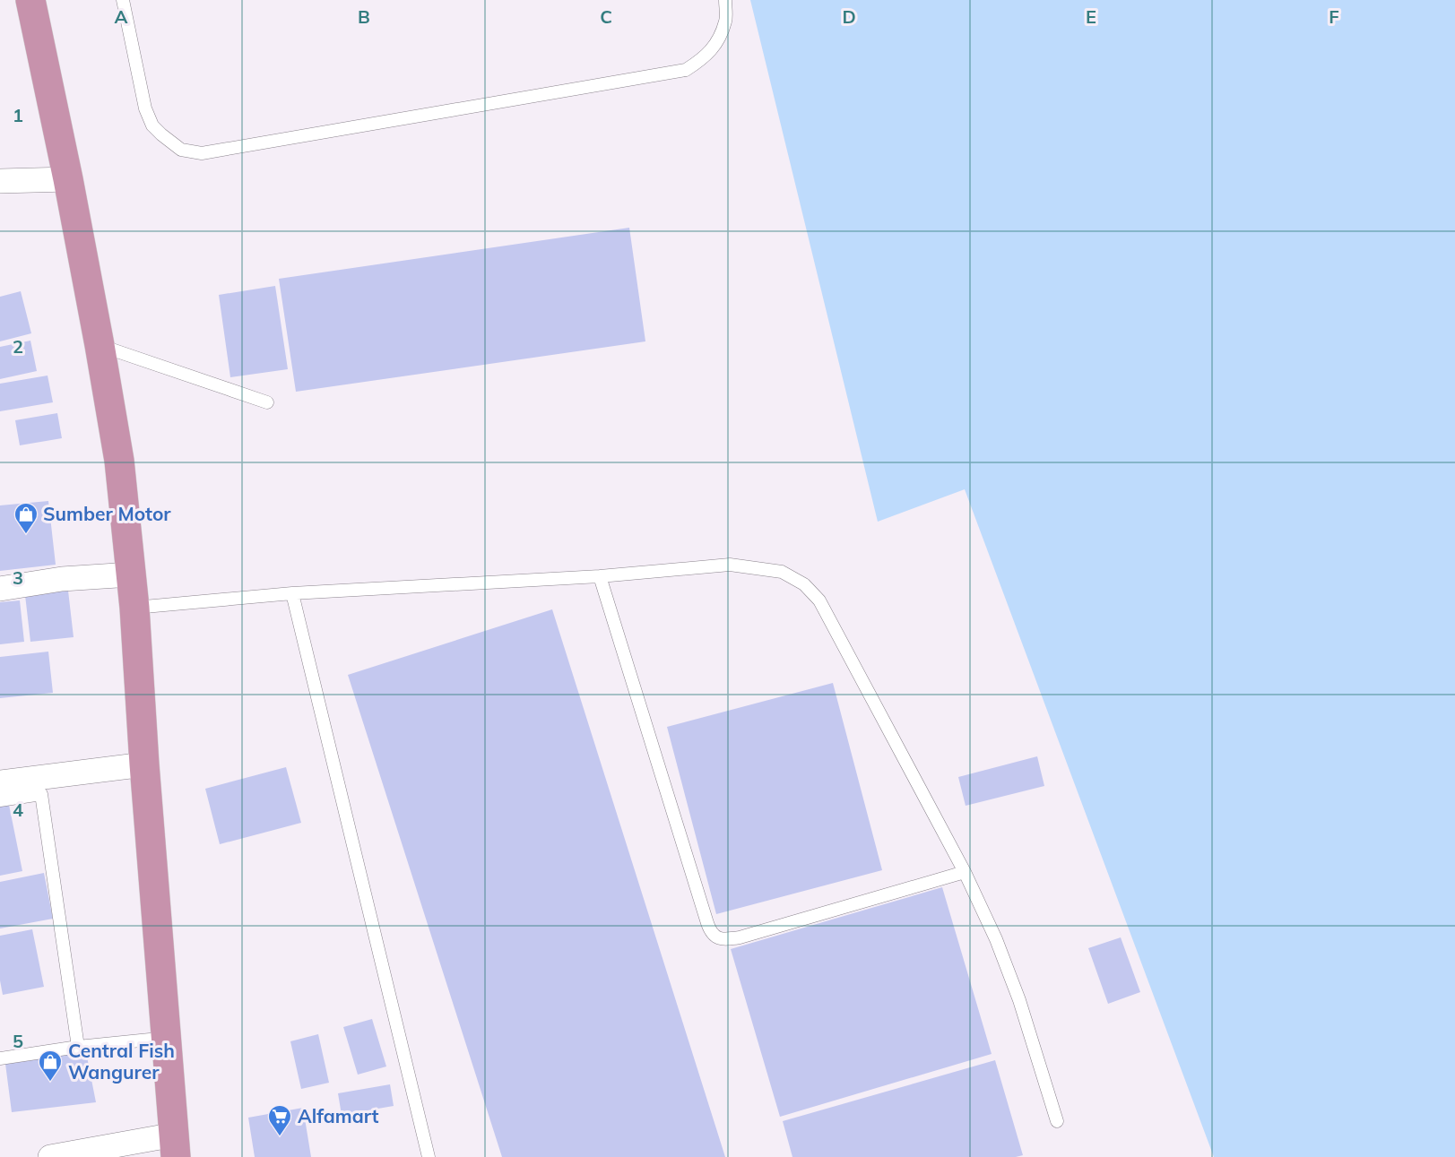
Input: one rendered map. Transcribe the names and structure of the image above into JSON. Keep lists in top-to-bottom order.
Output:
{
  "places": {
    "shop": ["Sumber Motor", "Central Fish Wangurer"],
    "supermarket": ["Alfamart"]
  },
  "grid": {
    "columns": [
      "A",
      "B",
      "C",
      "D",
      "E",
      "F"
    ],
    "rows": [
      "1",
      "2",
      "3",
      "4",
      "5"
    ]
  }
}
